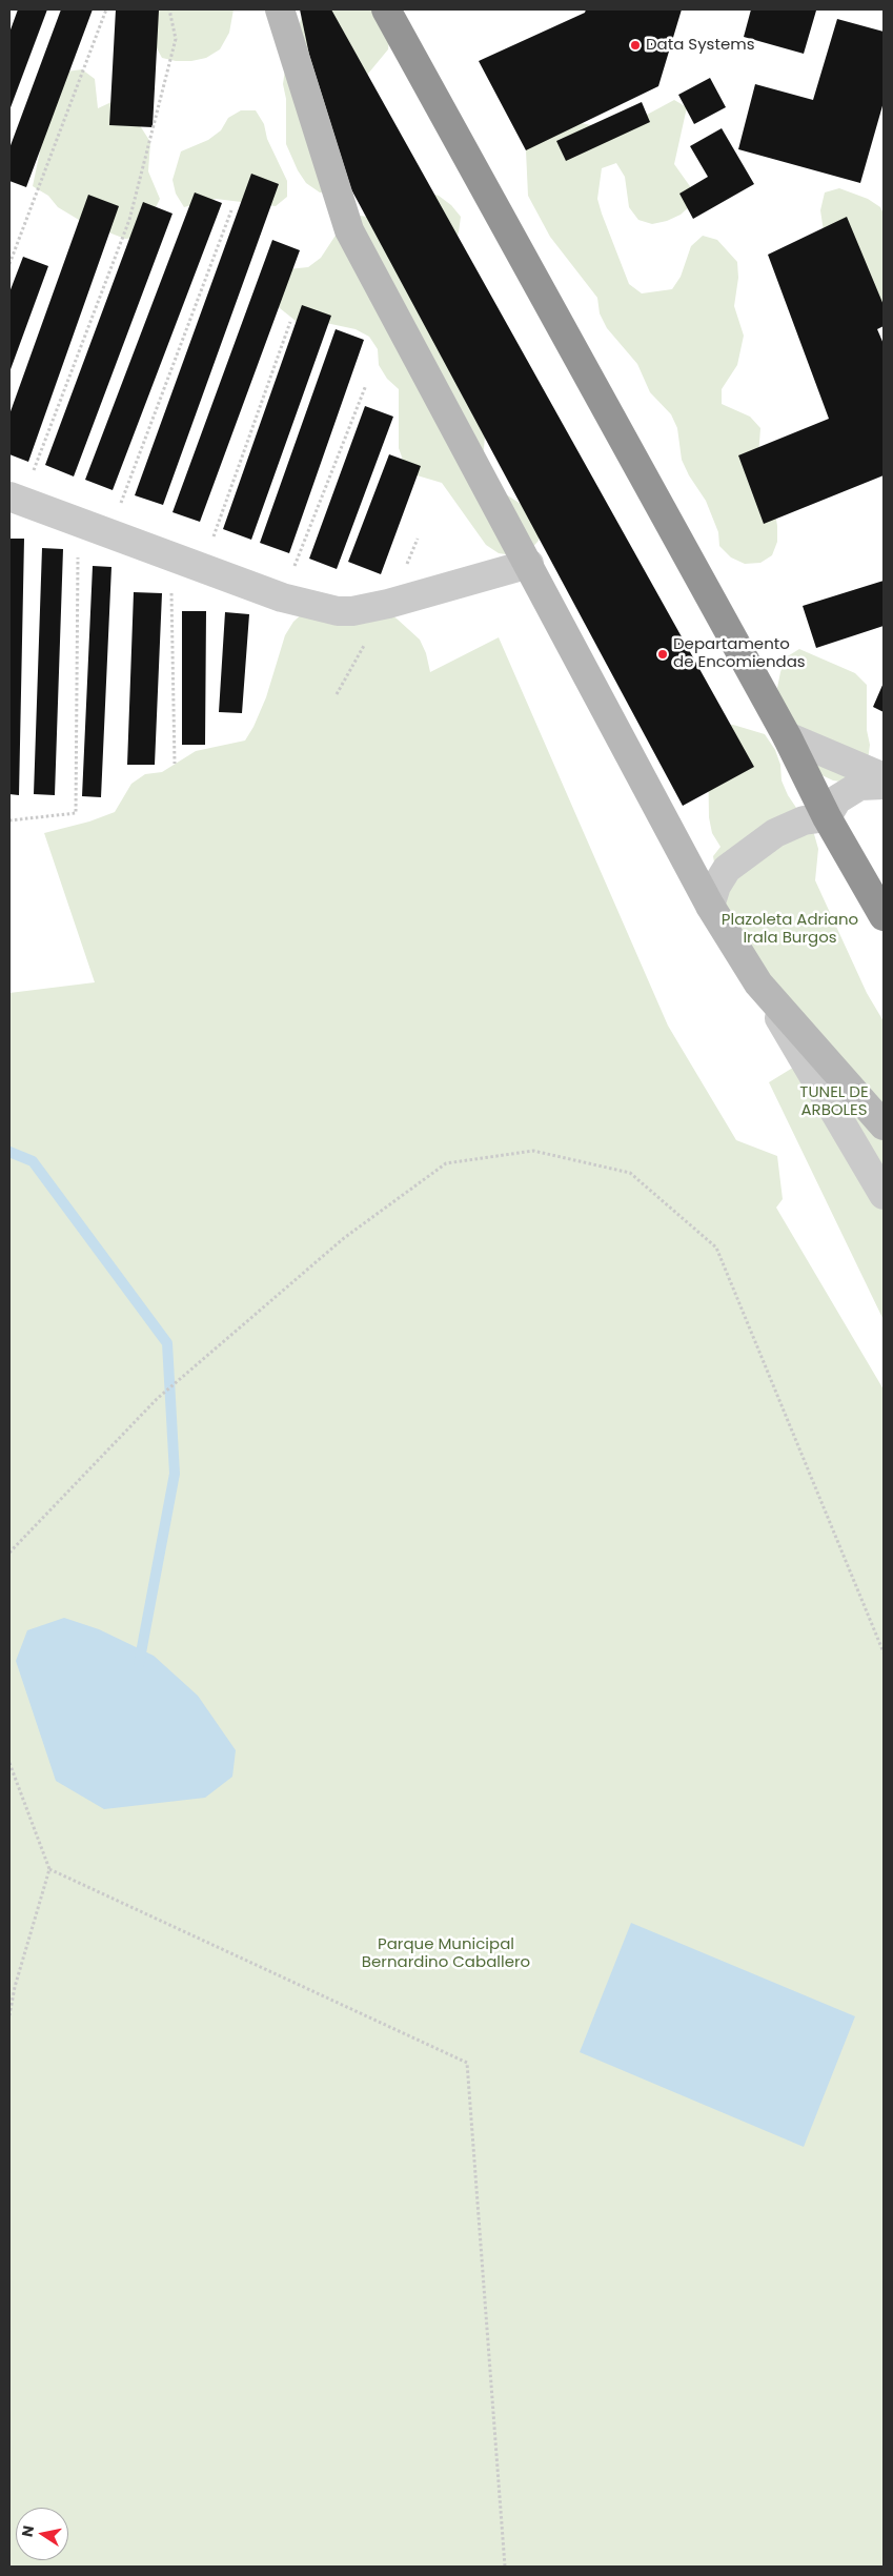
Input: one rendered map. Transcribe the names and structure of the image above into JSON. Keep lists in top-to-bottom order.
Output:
{
  "parks": ["Plazoleta Adriano Irala Burgos", "TUNEL DE ARBOLES", "Parque Municipal Bernardino Caballero"],
  "places": ["Data Systems", "Departamento de Encomiendas"],
  "north": "left"
}
